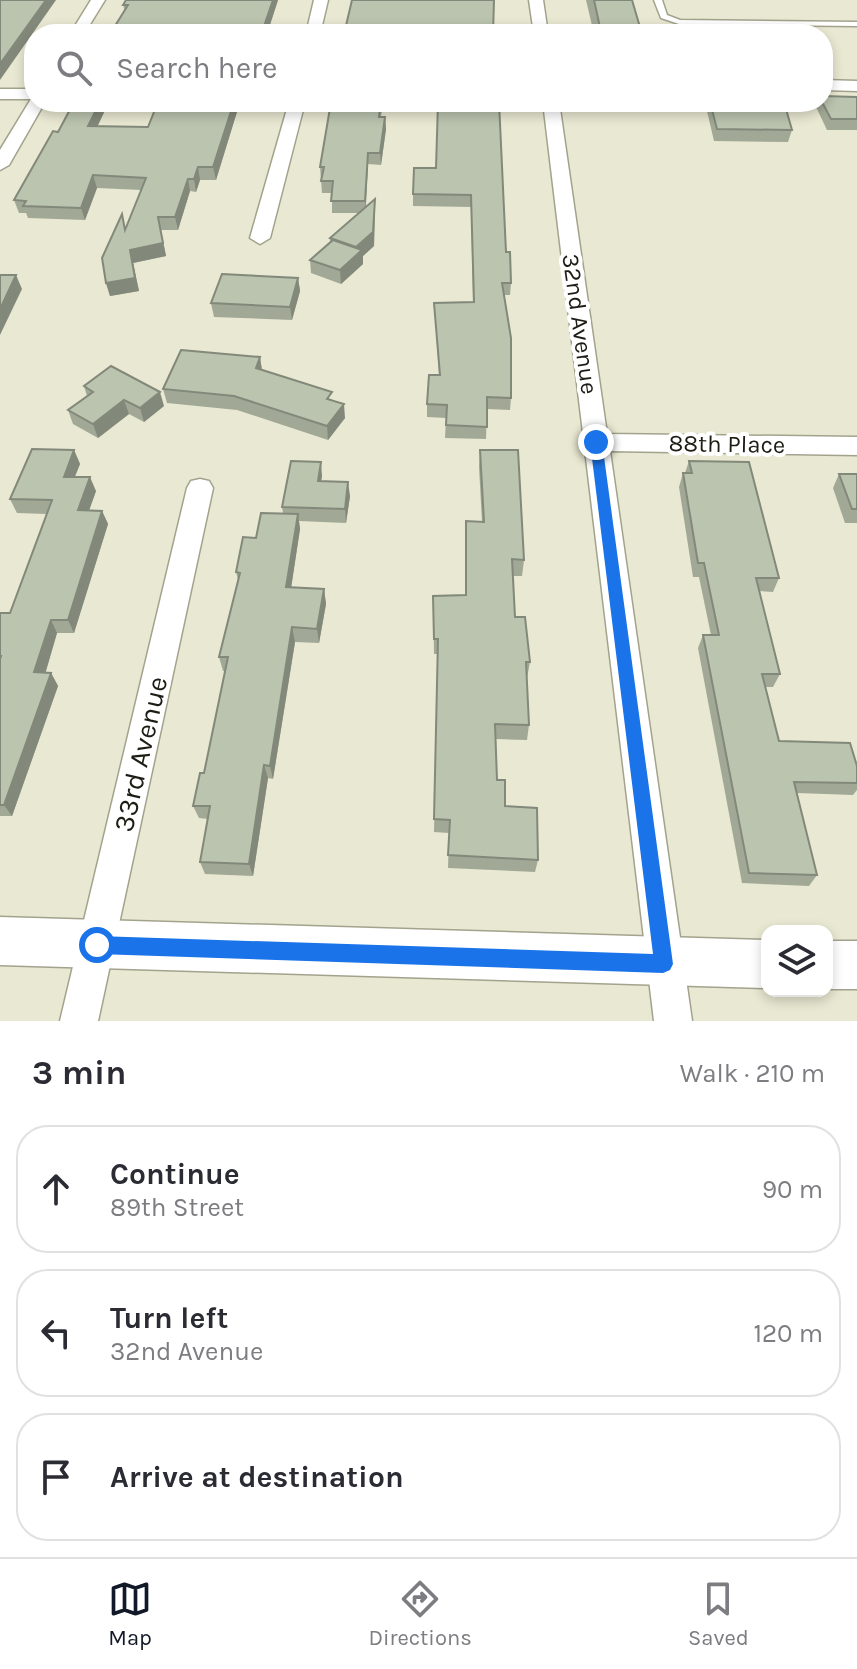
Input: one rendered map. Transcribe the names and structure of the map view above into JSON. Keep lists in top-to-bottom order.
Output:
{
  "streets": {
    "street": ["32nd Avenue", "88th Place", "33rd Avenue"]
  },
  "crossings": [
    ["32nd Avenue", "88th Place"]
  ],
  "page": {
    "search": "Search here",
    "heading": ["3 min", "Walk · 210 m"],
    "list": [
      ["Continue", "89th Street", "90 m"],
      ["Turn left", "32nd Avenue", "120 m"],
      "Arrive at destination"
    ],
    "nav": ["Map", "Directions", "Saved"]
  }
}
